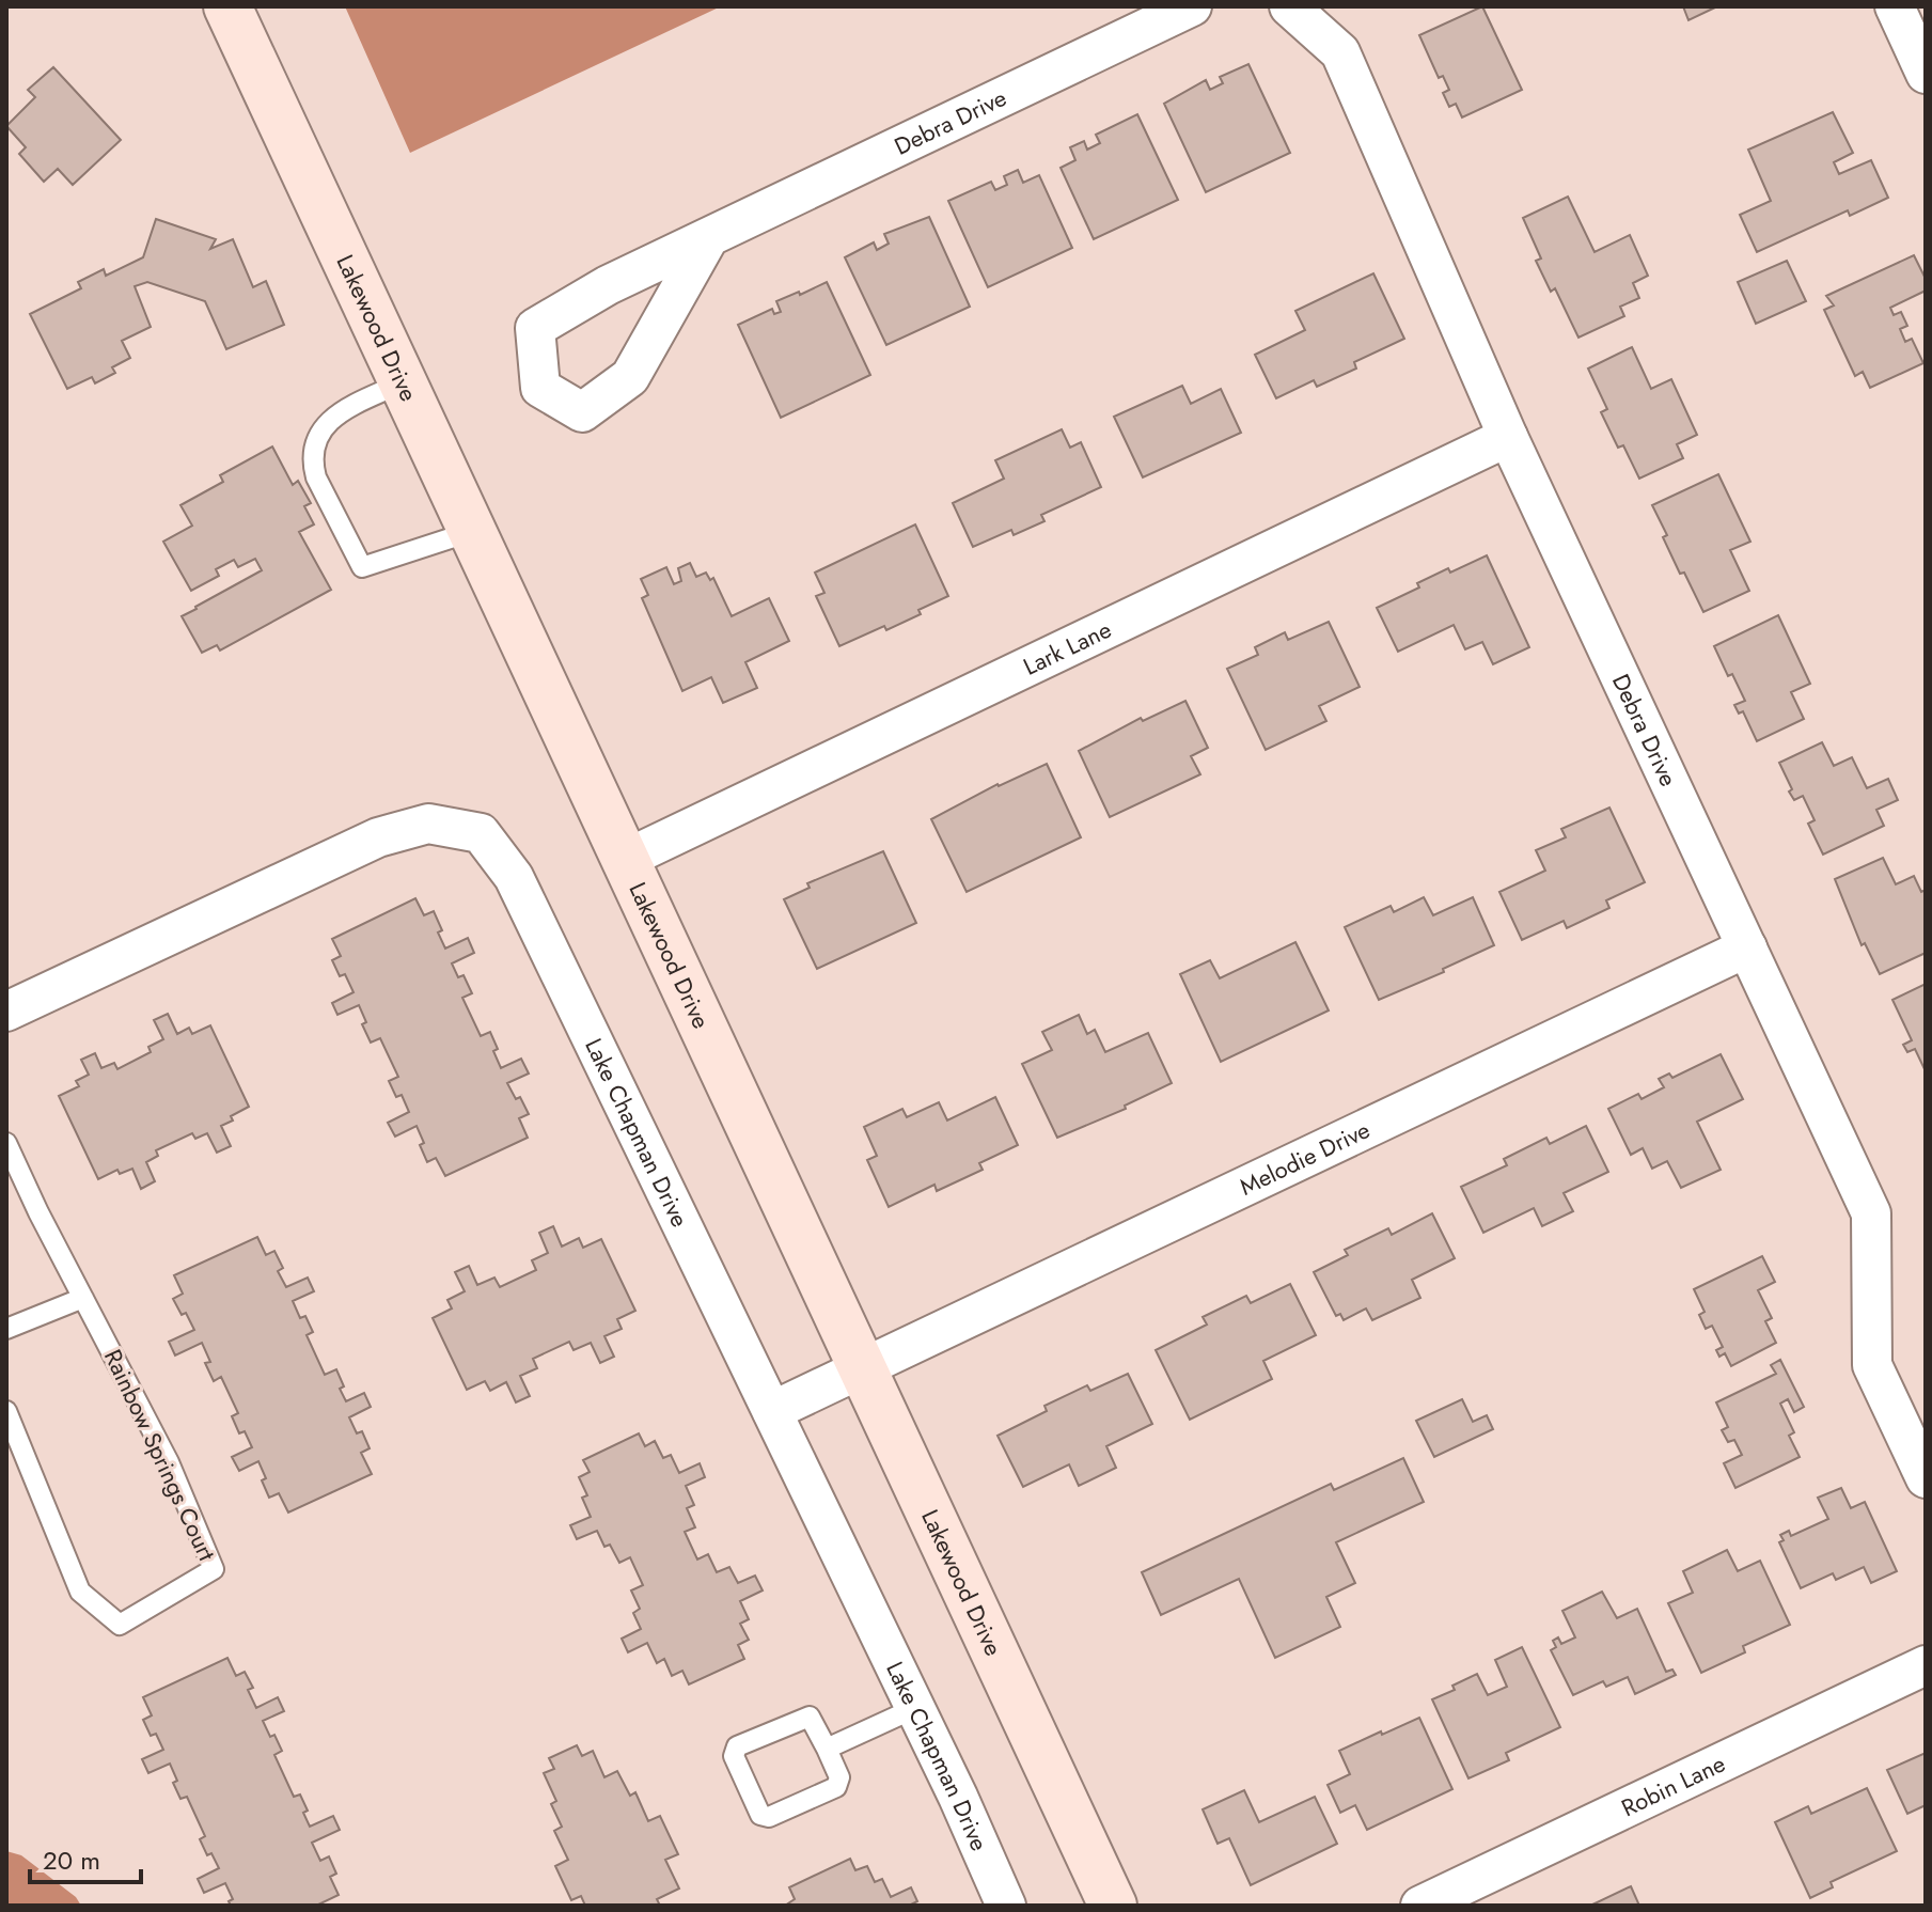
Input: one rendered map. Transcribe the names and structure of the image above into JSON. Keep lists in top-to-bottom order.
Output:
{
  "streets": {
    "street": [
      "Debra Drive",
      "Lakewood Drive",
      "Lark Lane",
      "Lake Chapman Drive",
      "Melodie Drive",
      "Robin Lane"
    ],
    "lane": ["Rainbow Springs Court"]
  },
  "crossings": [
    ["Debra Drive", "Lark Lane"],
    ["Debra Drive", "Melodie Drive"],
    ["Lakewood Drive", "Lark Lane"],
    ["Lakewood Drive", "Melodie Drive"],
    ["Lake Chapman Drive", "Melodie Drive"]
  ],
  "scale_bar": "20 m"
}
